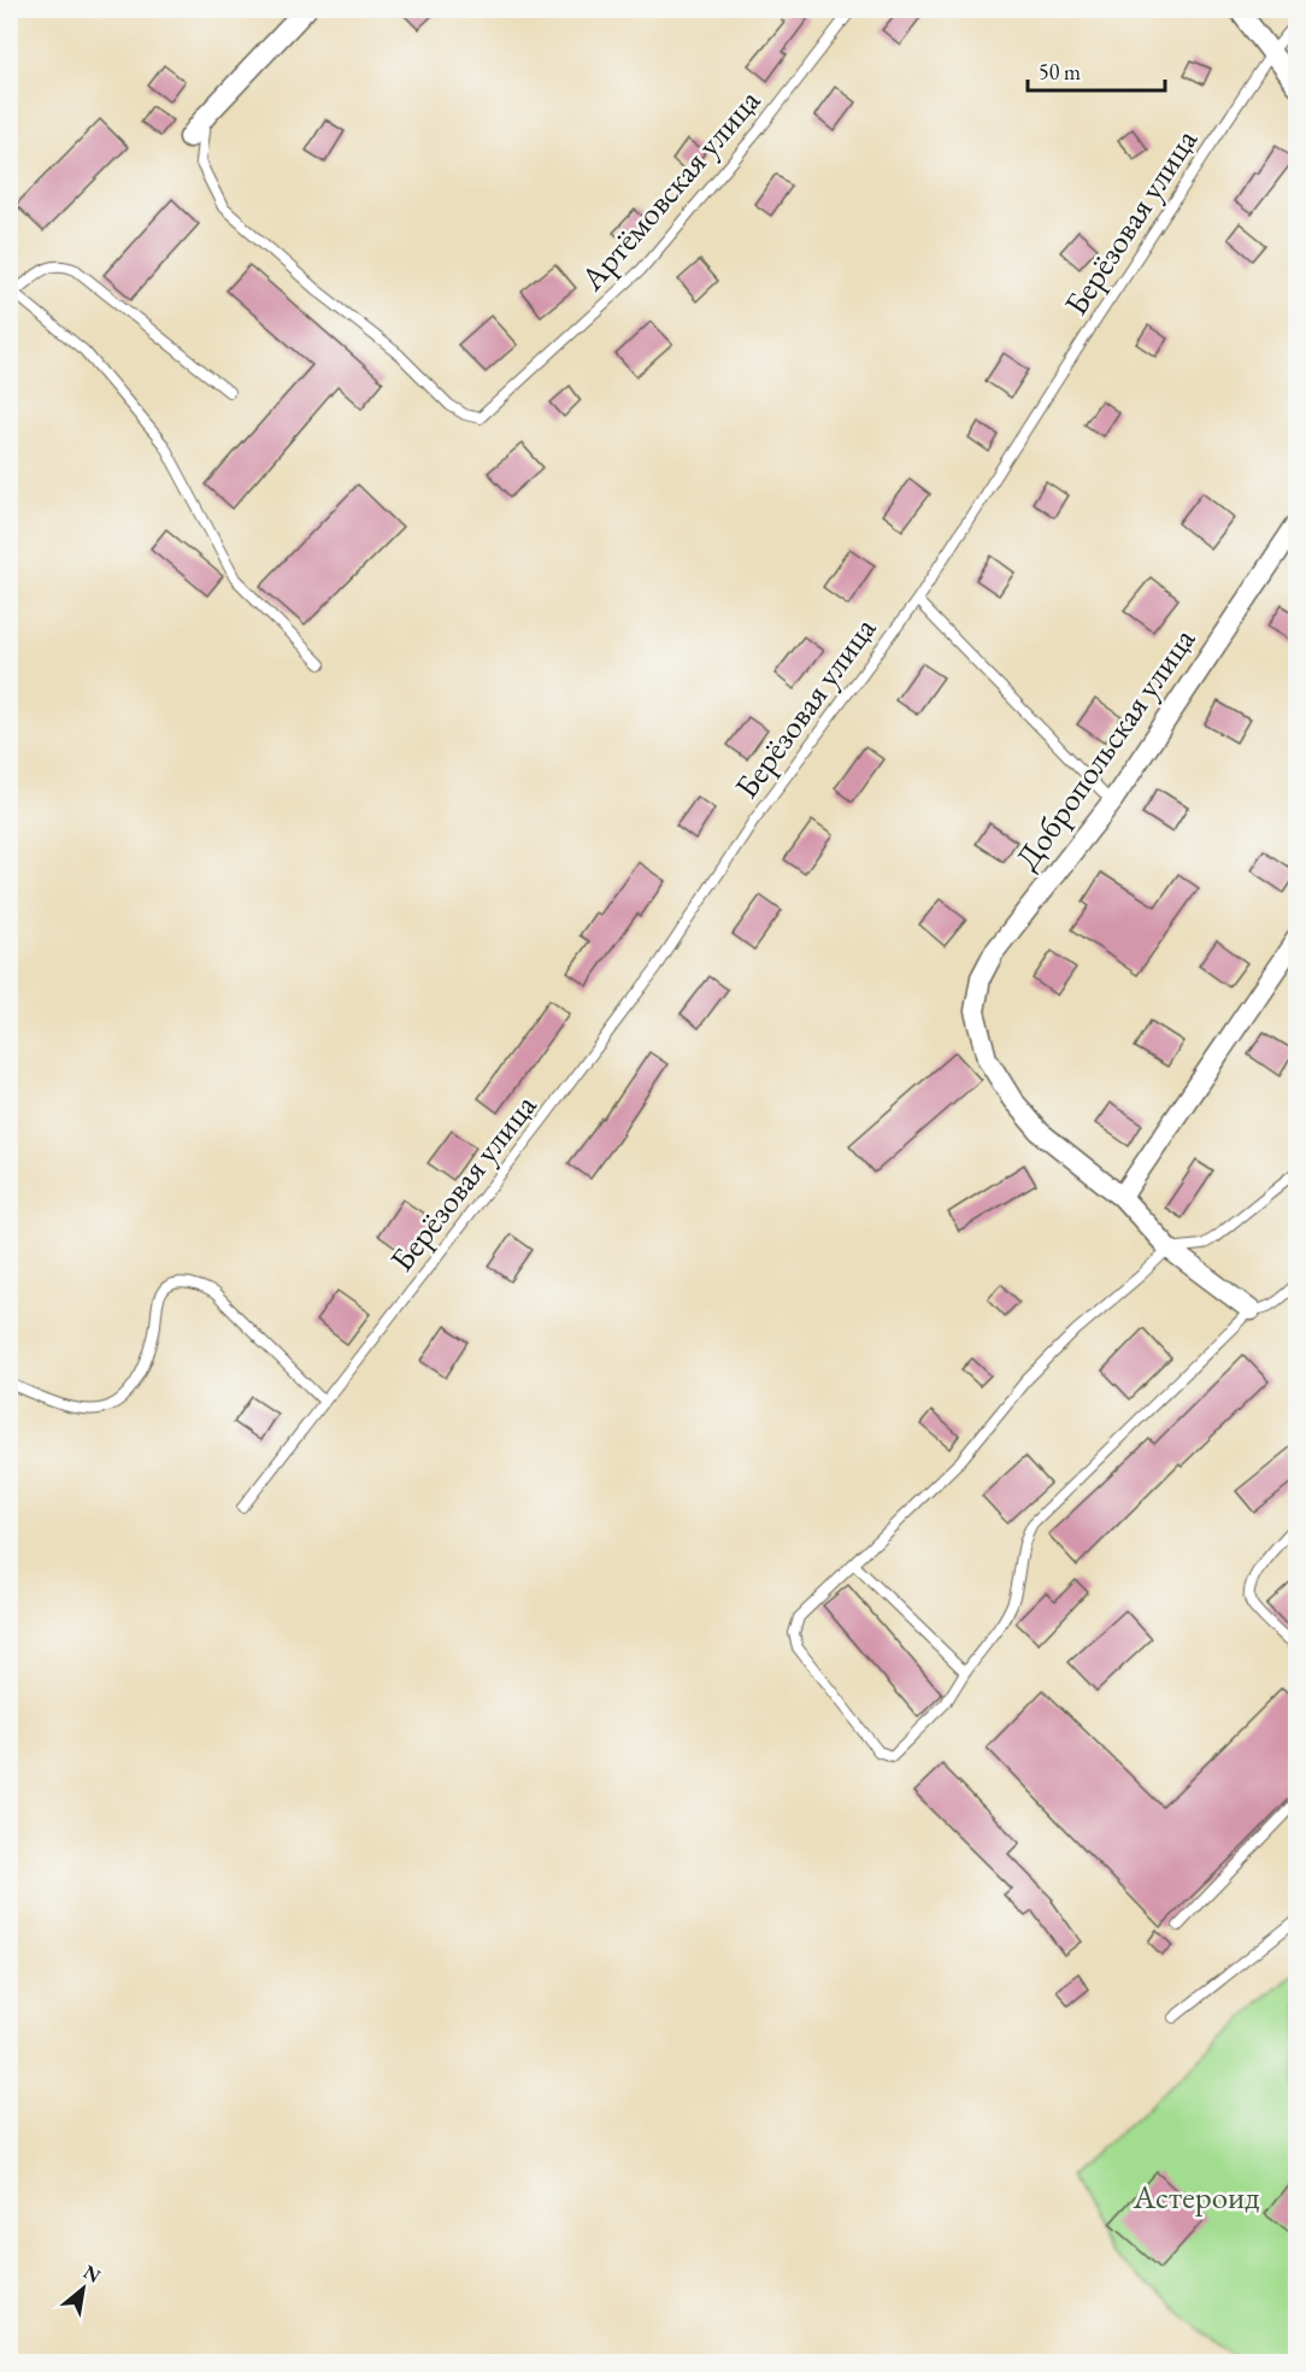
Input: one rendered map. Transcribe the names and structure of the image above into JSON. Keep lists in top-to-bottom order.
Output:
{
  "streets": {
    "street": ["Добропольская улица"],
    "lane": ["Артёмовская улица", "Берёзовая улица"]
  },
  "parks": ["Астероид"],
  "scale_bar": "50 m",
  "north": "top right"
}
